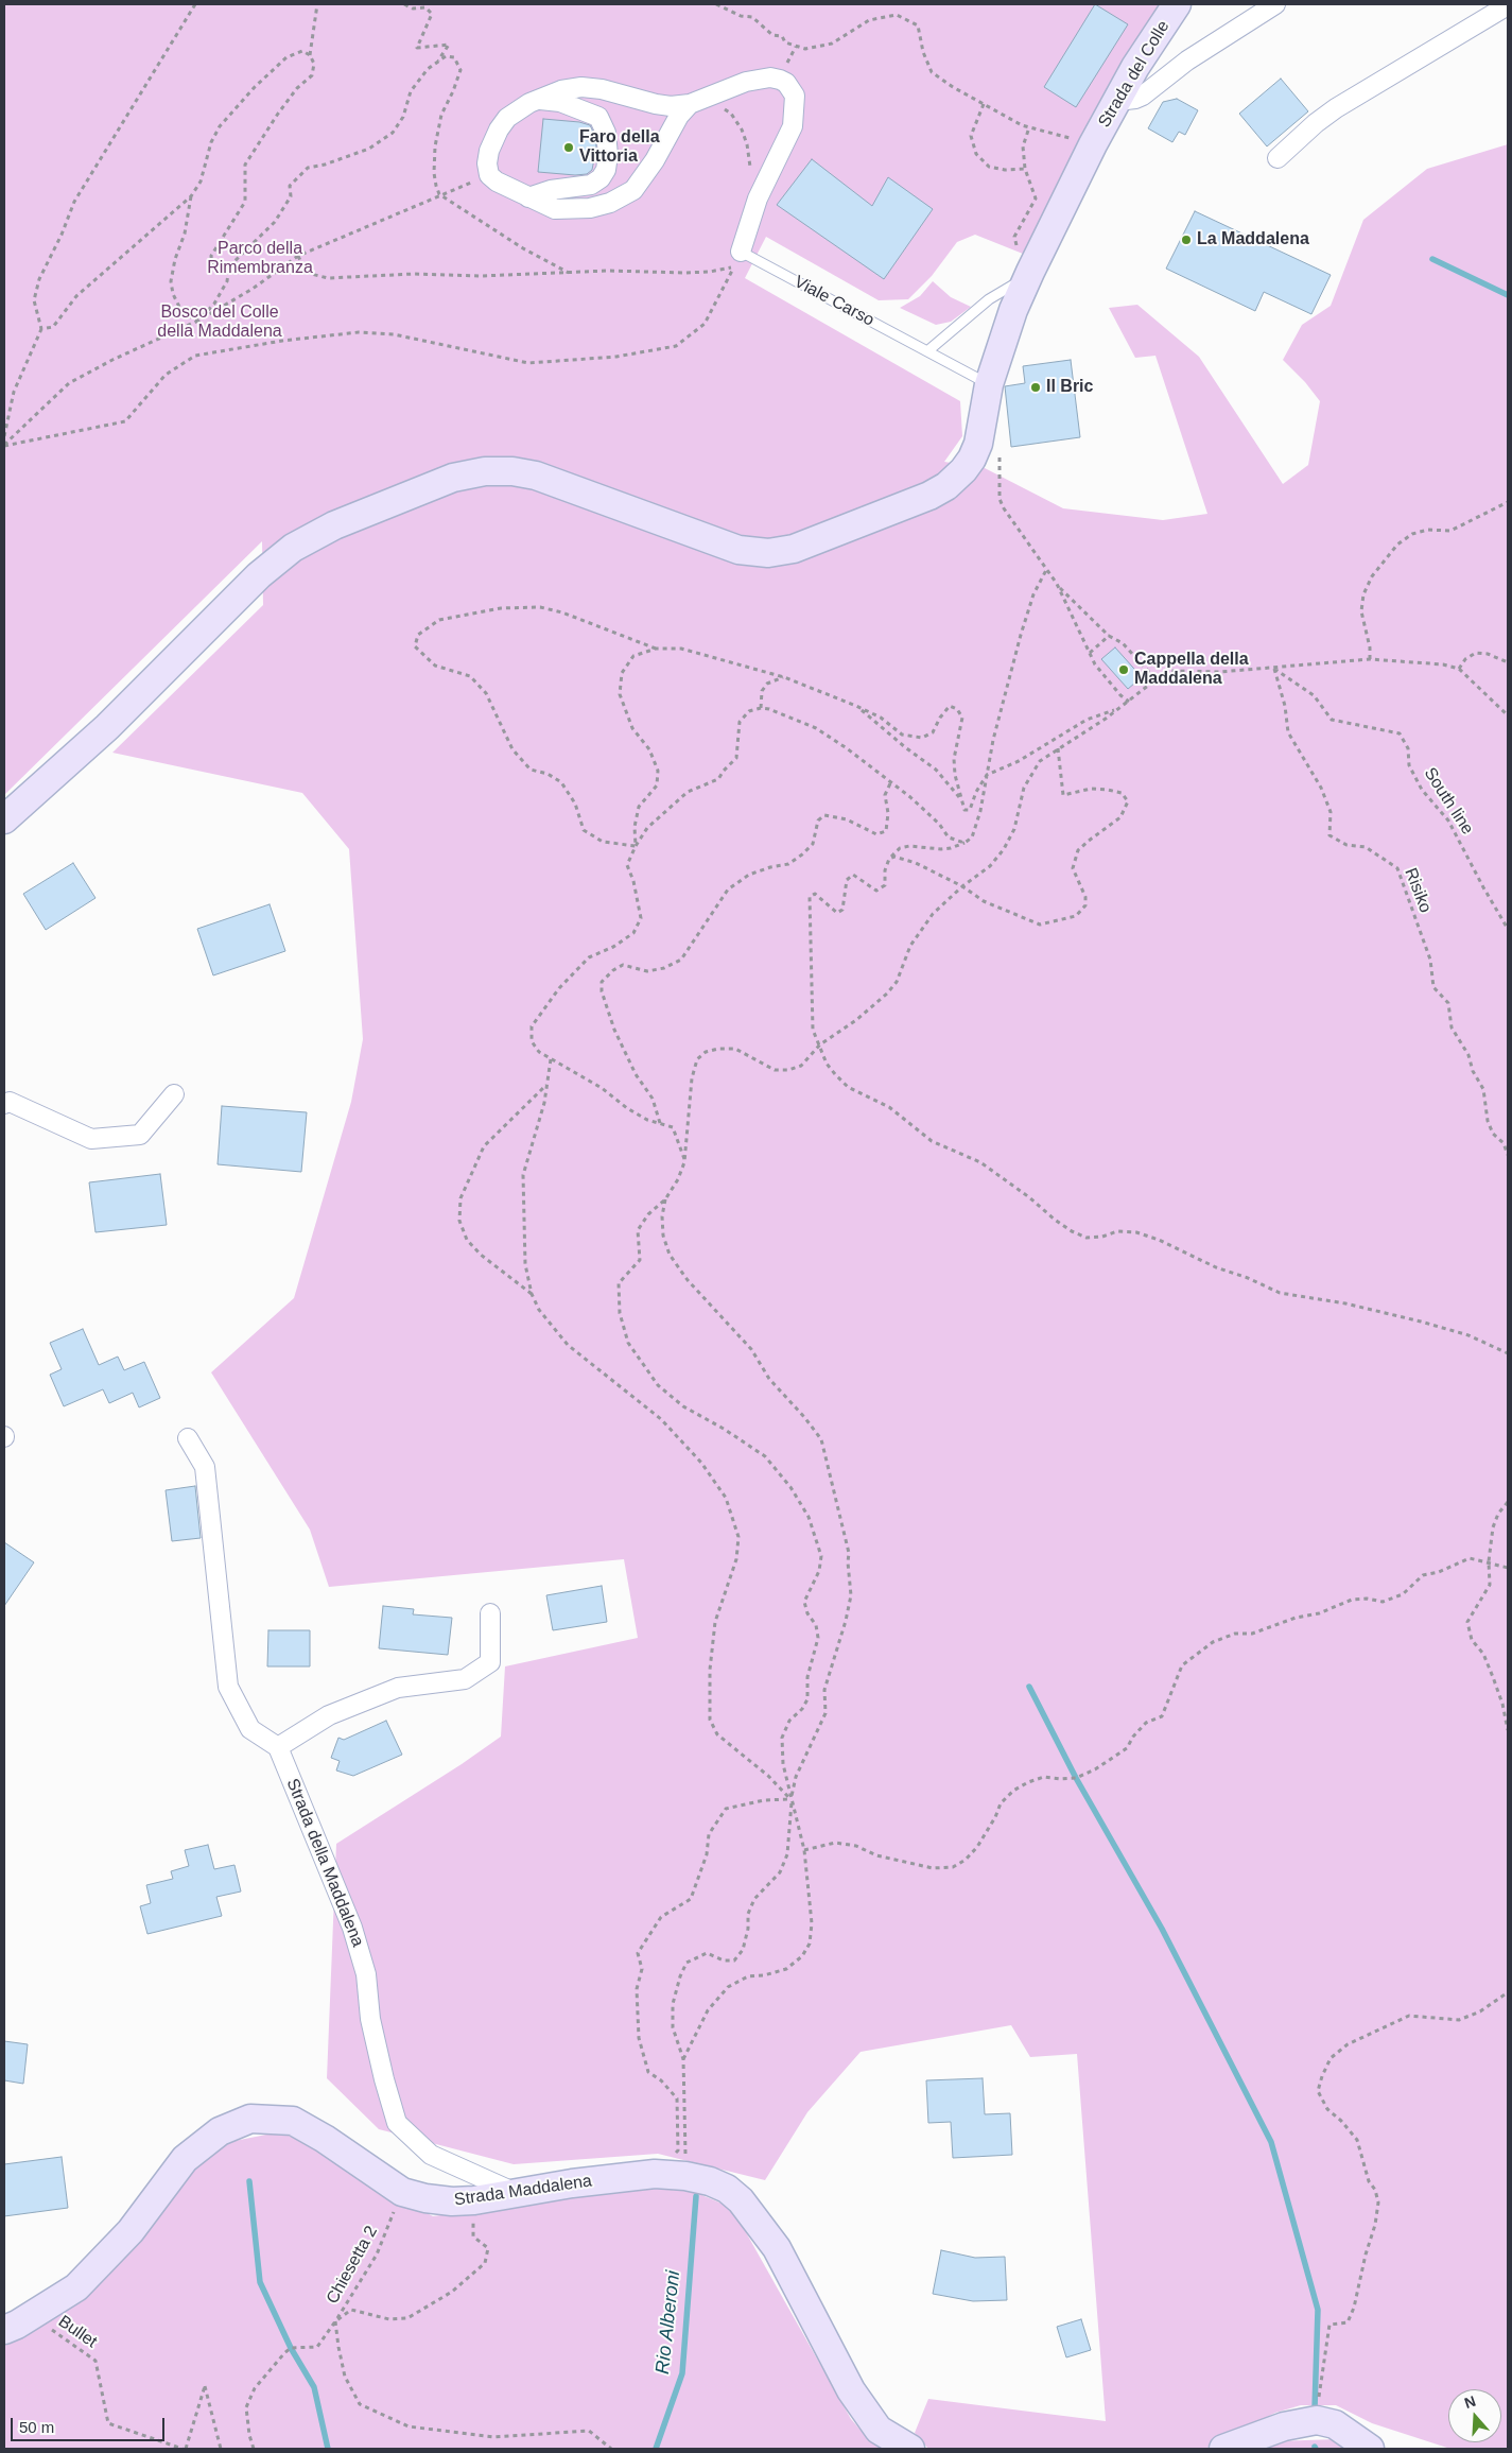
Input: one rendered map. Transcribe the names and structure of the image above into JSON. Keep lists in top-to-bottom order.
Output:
{
  "streets": {
    "street": ["Strada del Colle", "Strada della Maddalena", "Strada Maddalena"],
    "lane": ["Viale Carso"],
    "path": [
      "South line",
      "Risiko",
      "Chiesetta 2",
      "Bullet"
    ]
  },
  "crossings": [
    ["Strada del Colle", "Viale Carso"],
    ["South line", "Risiko"],
    ["Strada della Maddalena", "Strada Maddalena"],
    ["Strada Maddalena", "Chiesetta 2"],
    ["Strada Maddalena", "Bullet"]
  ],
  "water": ["Rio Alberoni"],
  "parks": ["Parco della Rimembranza", "Bosco del Colle della Maddalena"],
  "places": [
    "Faro della Vittoria",
    "La Maddalena",
    "Il Bric",
    "Cappella della Maddalena"
  ],
  "scale_bar": "50 m",
  "north": "top"
}
